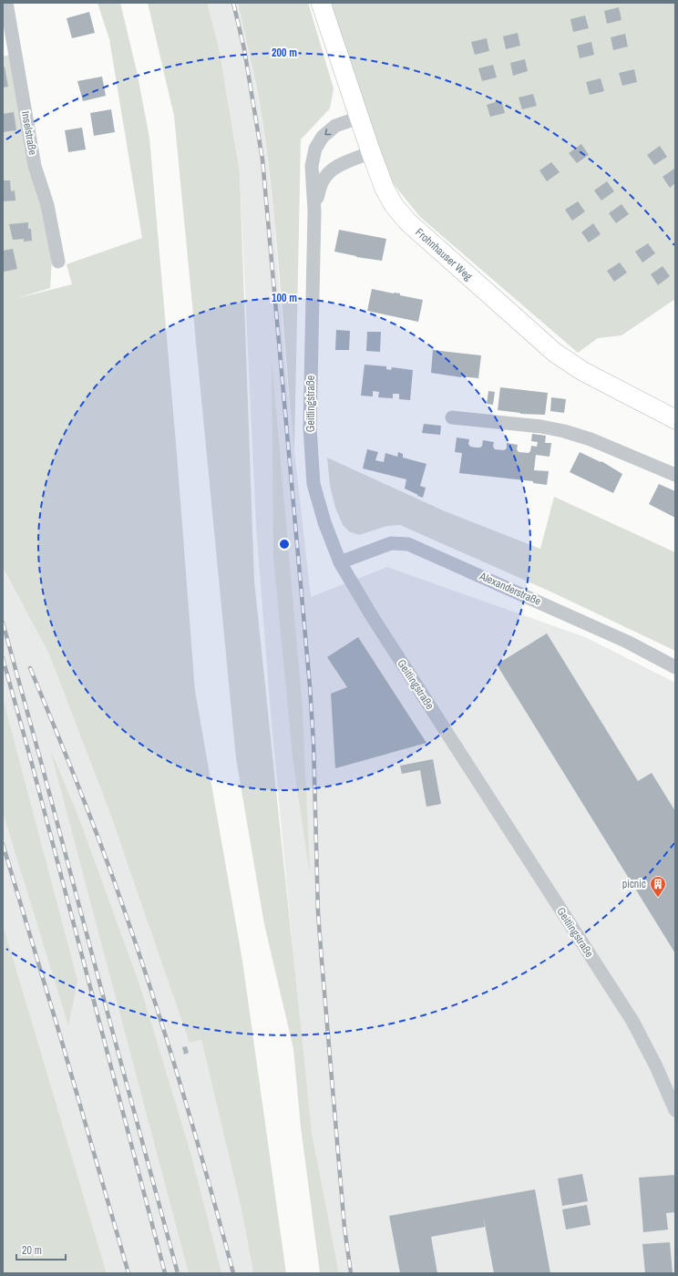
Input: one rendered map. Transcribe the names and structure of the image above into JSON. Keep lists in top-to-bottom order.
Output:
{
  "streets": {
    "main road": ["Frohnhauser Weg"],
    "street": ["Inselstraße", "Geitlingstraße", "Alexanderstraße"]
  },
  "crossings": [
    ["Frohnhauser Weg", "Geitlingstraße"],
    ["Geitlingstraße", "Alexanderstraße"]
  ],
  "places": {
    "building": ["picnic"]
  },
  "scale_bar": "20 m",
  "rings": ["200 m", "100 m"]
}
